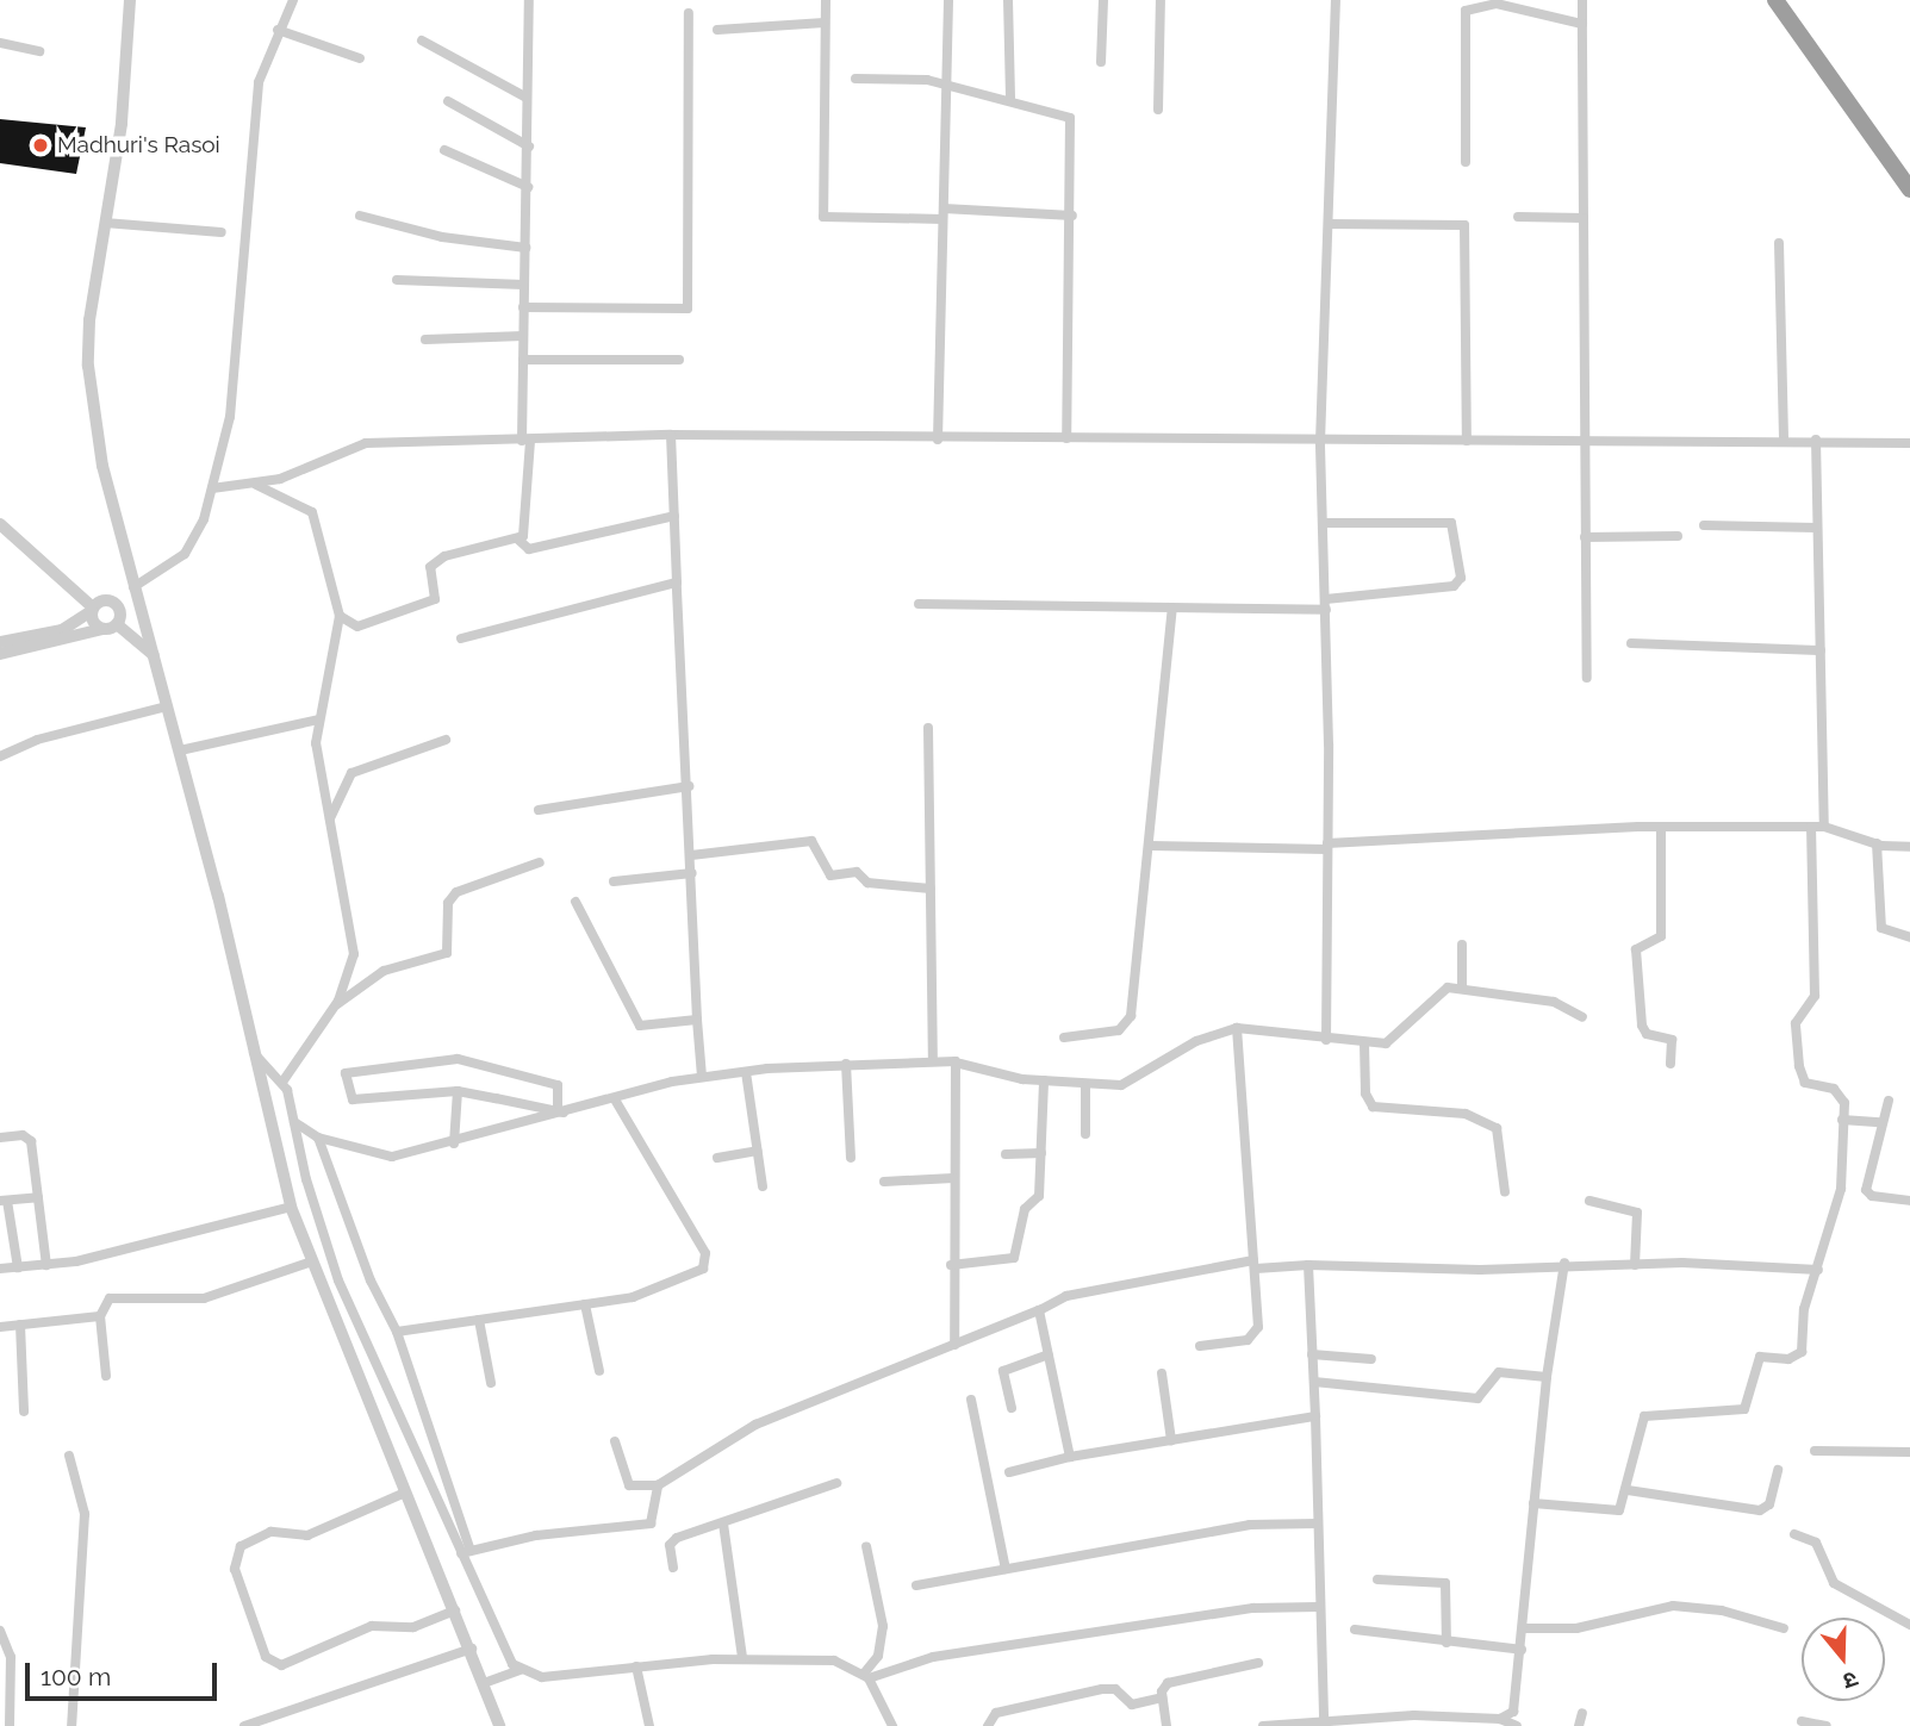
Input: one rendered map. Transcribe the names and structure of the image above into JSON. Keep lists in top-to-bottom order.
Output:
{
  "places": ["Madhuri's Rasoi"],
  "scale_bar": "100 m",
  "north": "bottom"
}
